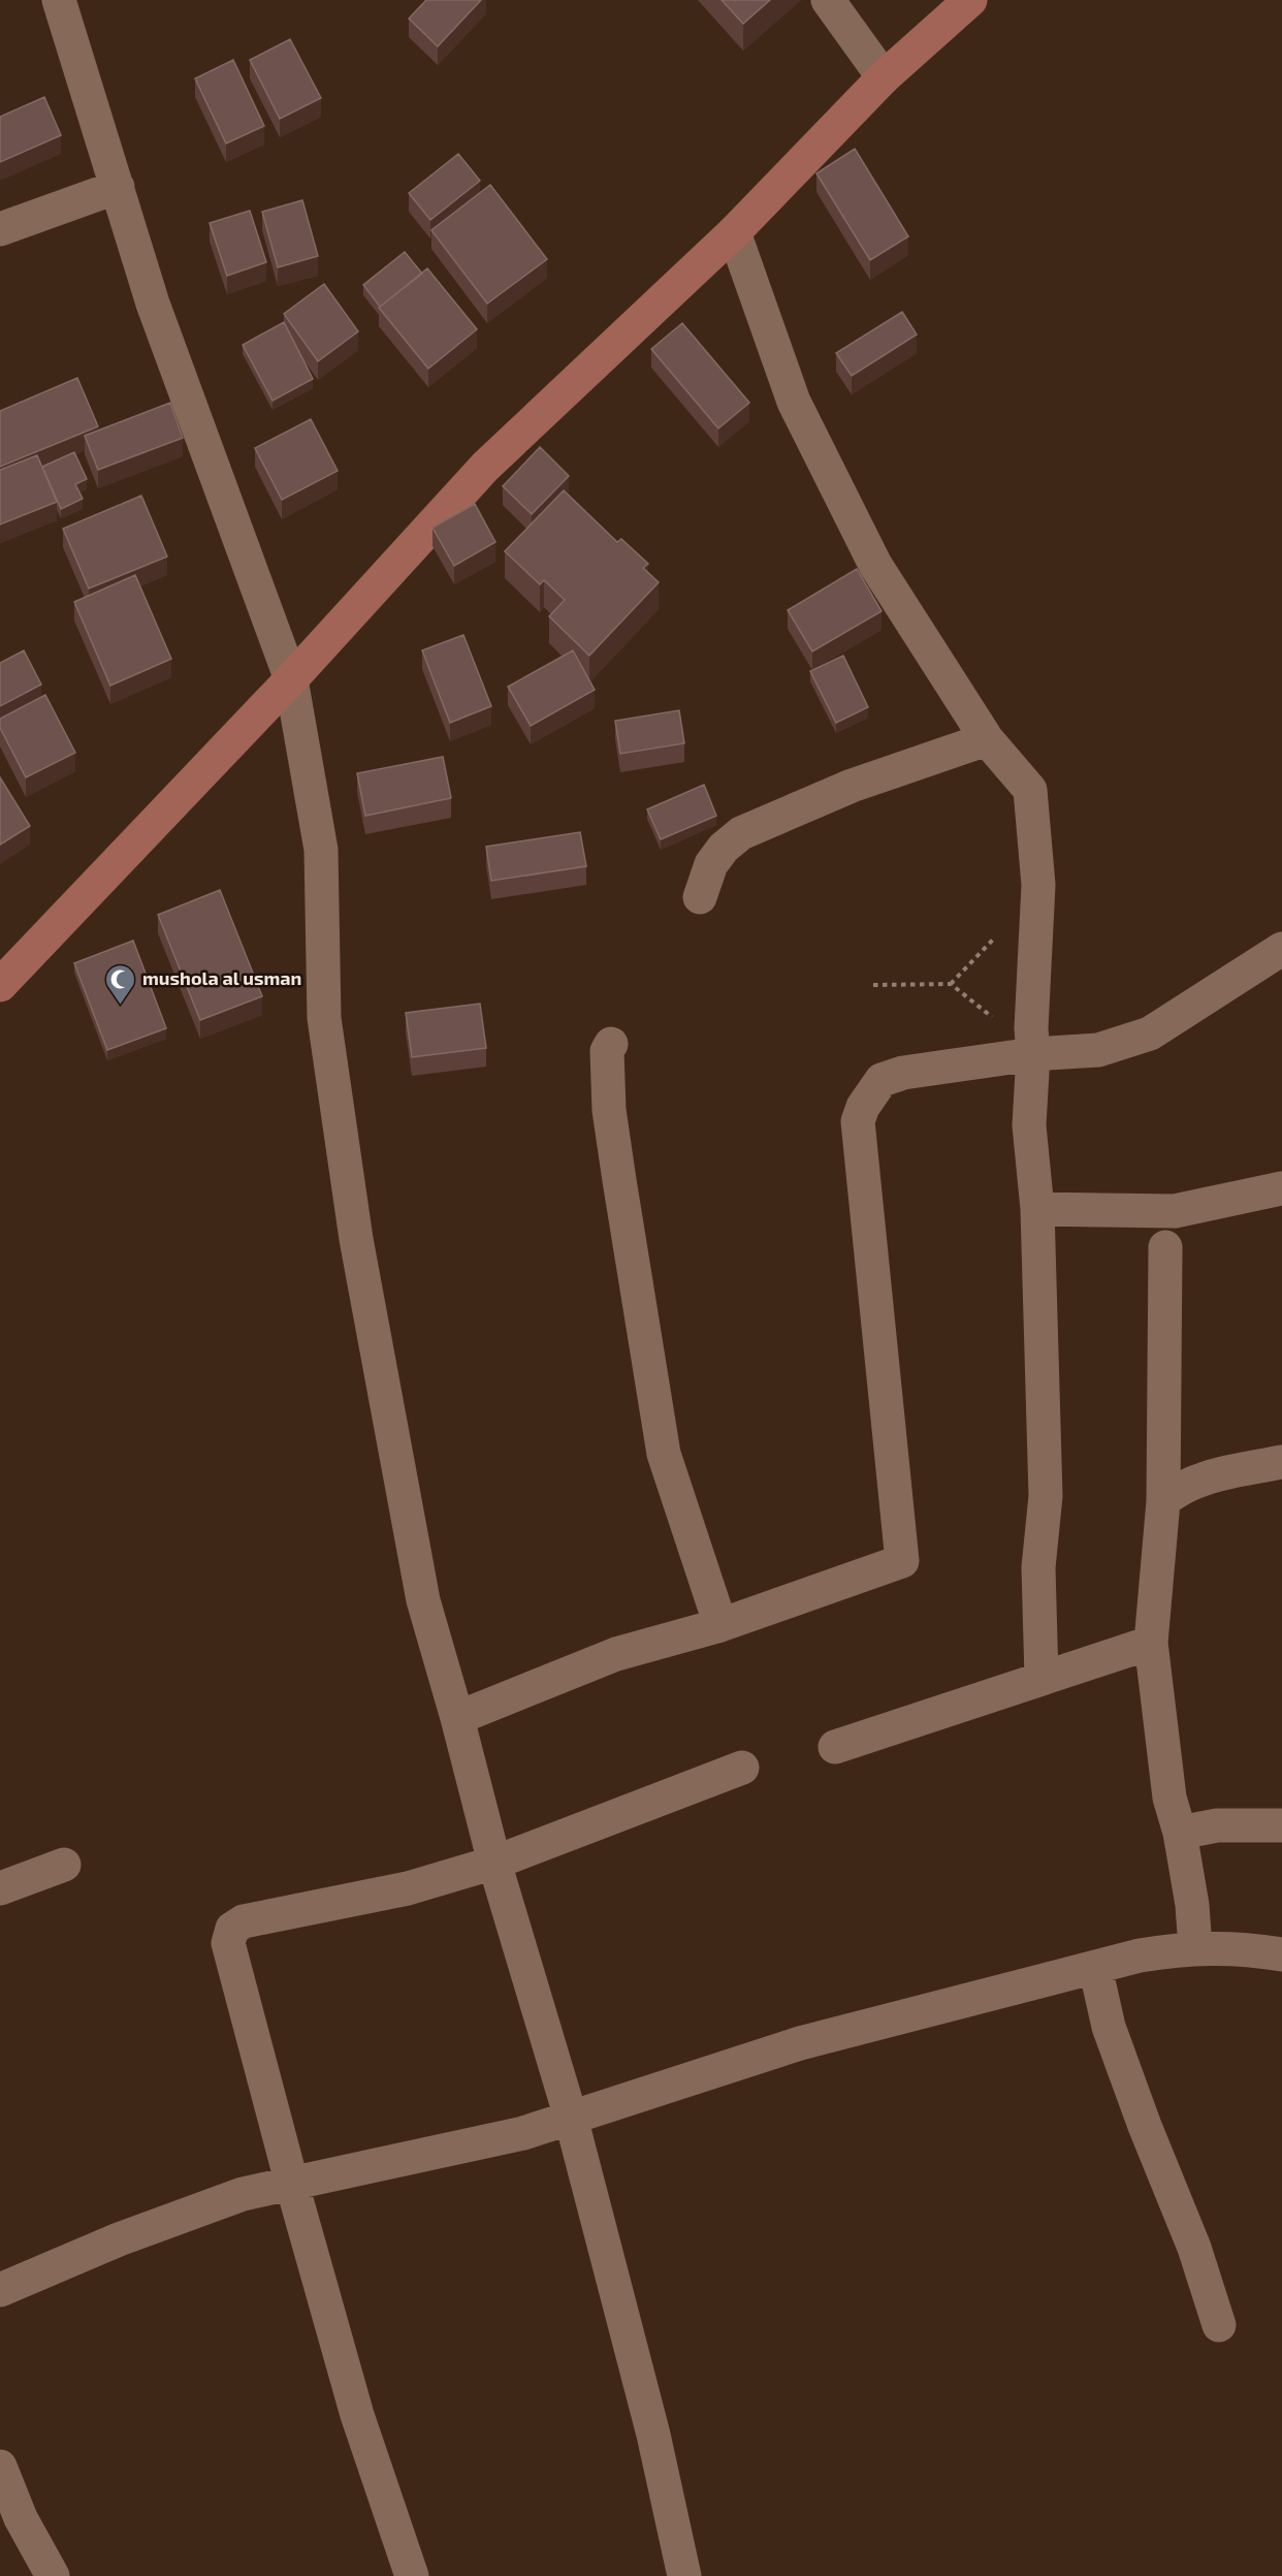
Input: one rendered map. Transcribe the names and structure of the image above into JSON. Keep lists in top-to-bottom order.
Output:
{
  "places": {
    "mosque": ["mushola al usman"]
  }
}
